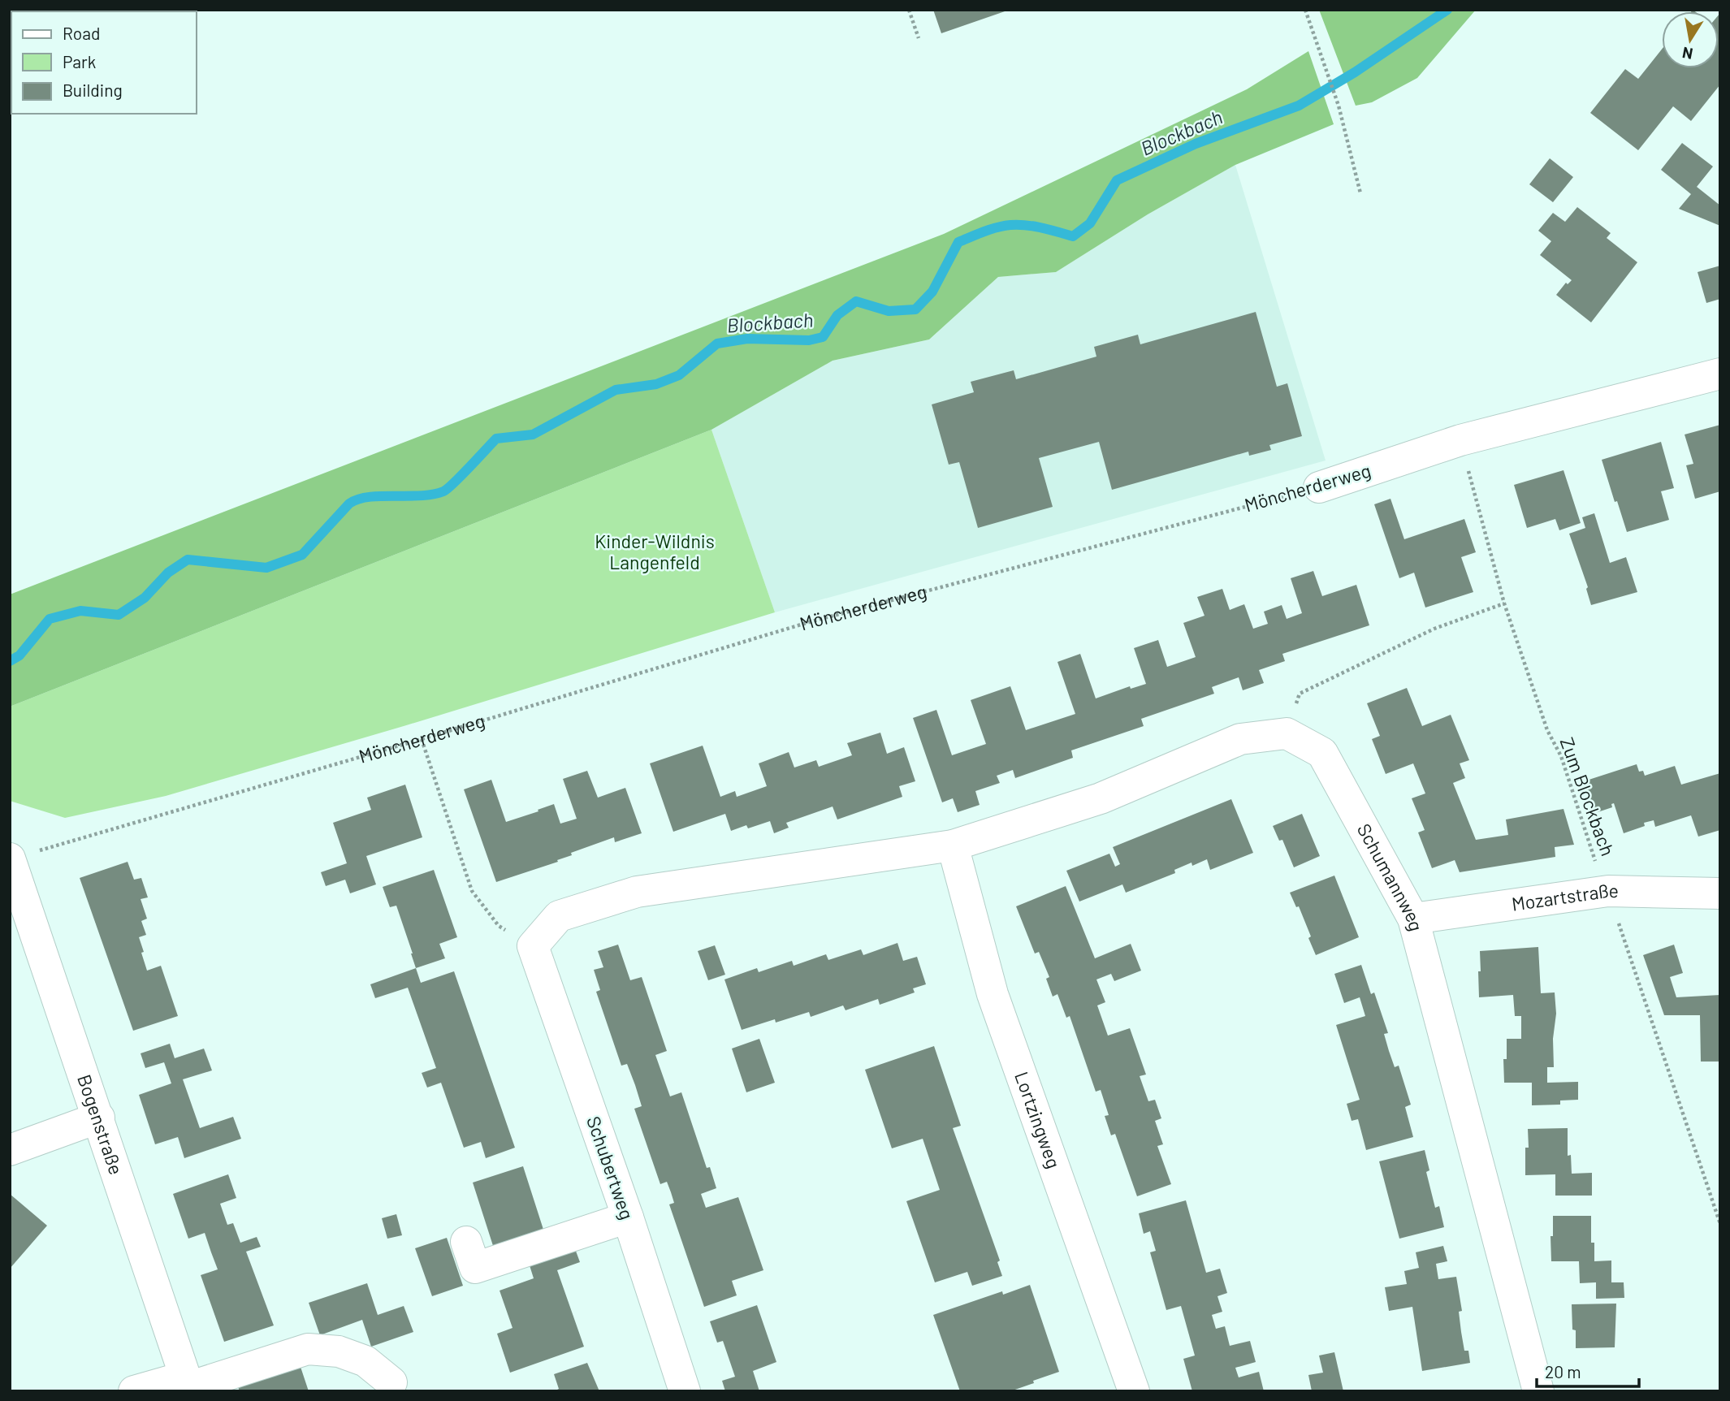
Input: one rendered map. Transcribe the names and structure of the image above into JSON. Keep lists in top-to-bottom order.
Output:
{
  "streets": {
    "street": [
      "Möncherderweg",
      "Schumannweg",
      "Mozartstraße",
      "Lortzingweg",
      "Bogenstraße",
      "Schubertweg"
    ],
    "path": ["Zum Blockbach"]
  },
  "crossings": [
    ["Möncherderweg", "Zum Blockbach"],
    ["Möncherderweg", "Bogenstraße"],
    ["Zum Blockbach", "Mozartstraße"],
    ["Schumannweg", "Mozartstraße"]
  ],
  "water": ["Blockbach"],
  "parks": ["Kinder-Wildnis Langenfeld"],
  "legend": ["Road", "Park", "Building"],
  "scale_bar": "20 m",
  "north": "bottom"
}
